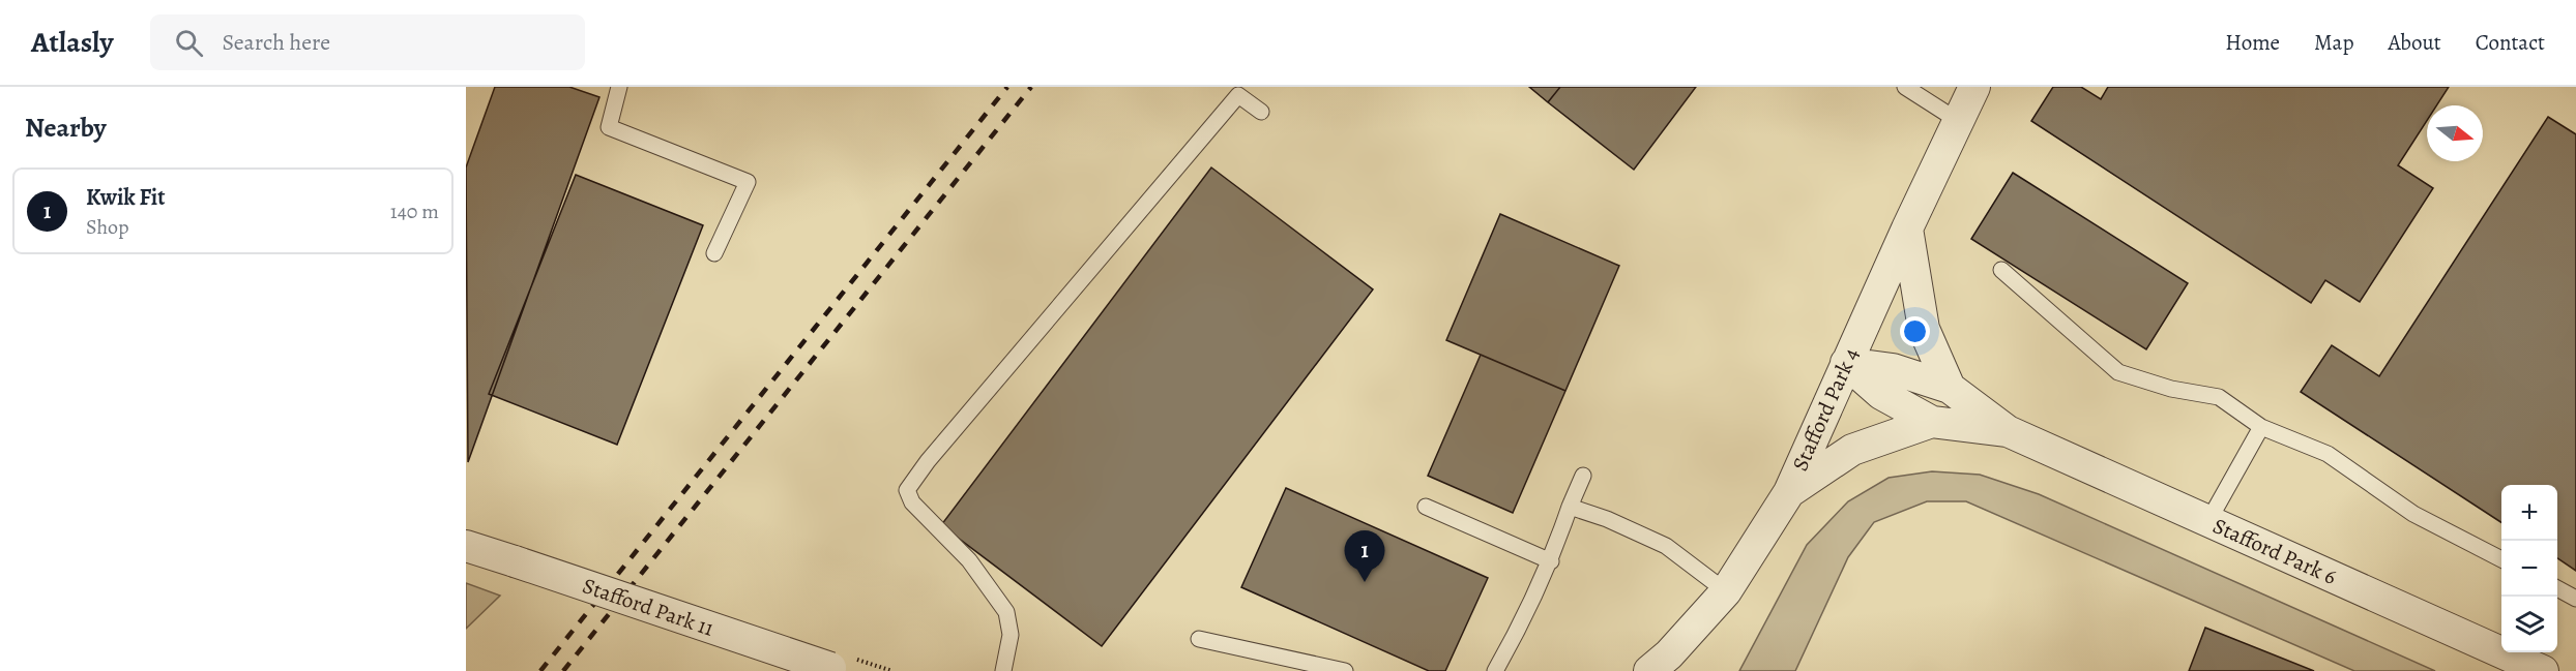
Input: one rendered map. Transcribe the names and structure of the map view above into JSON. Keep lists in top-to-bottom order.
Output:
{
  "streets": {
    "street": ["Stafford Park 4", "Stafford Park 6", "Stafford Park 11"]
  },
  "north": "right",
  "page": {
    "header": "Atlasly",
    "search": "Search here",
    "nav": [
      "Home",
      "Map",
      "About",
      "Contact"
    ],
    "heading": "Nearby",
    "list": [
      {
        "mark": "1",
        "name": "Kwik Fit",
        "note": "Shop",
        "value": "140 m"
      }
    ],
    "map_buttons": ["+", "−"],
    "pins": "1"
  }
}
